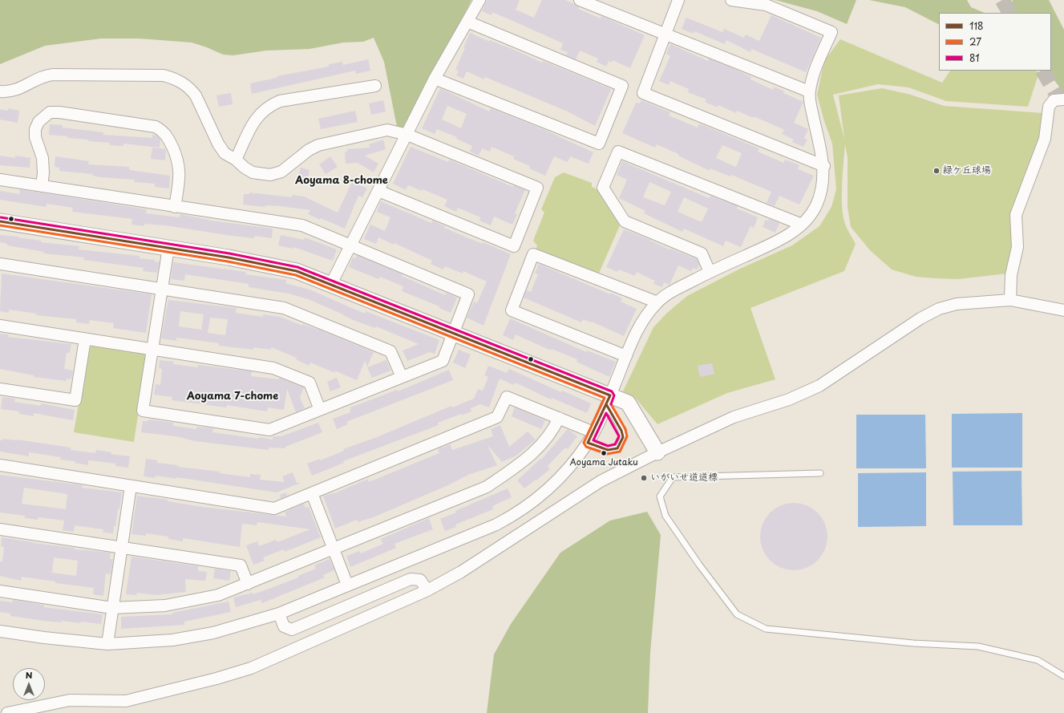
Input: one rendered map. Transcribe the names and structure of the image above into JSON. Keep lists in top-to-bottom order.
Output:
{
  "districts": ["Aoyama 8-chome", "Aoyama 7-chome"],
  "places": ["緑ケ丘球場", "Aoyama Jutaku", "いがいせ道道標"],
  "lines": ["transit line 81", "transit line 118", "transit line 27"],
  "legend": ["118", "27", "81"],
  "north": "top"
}
